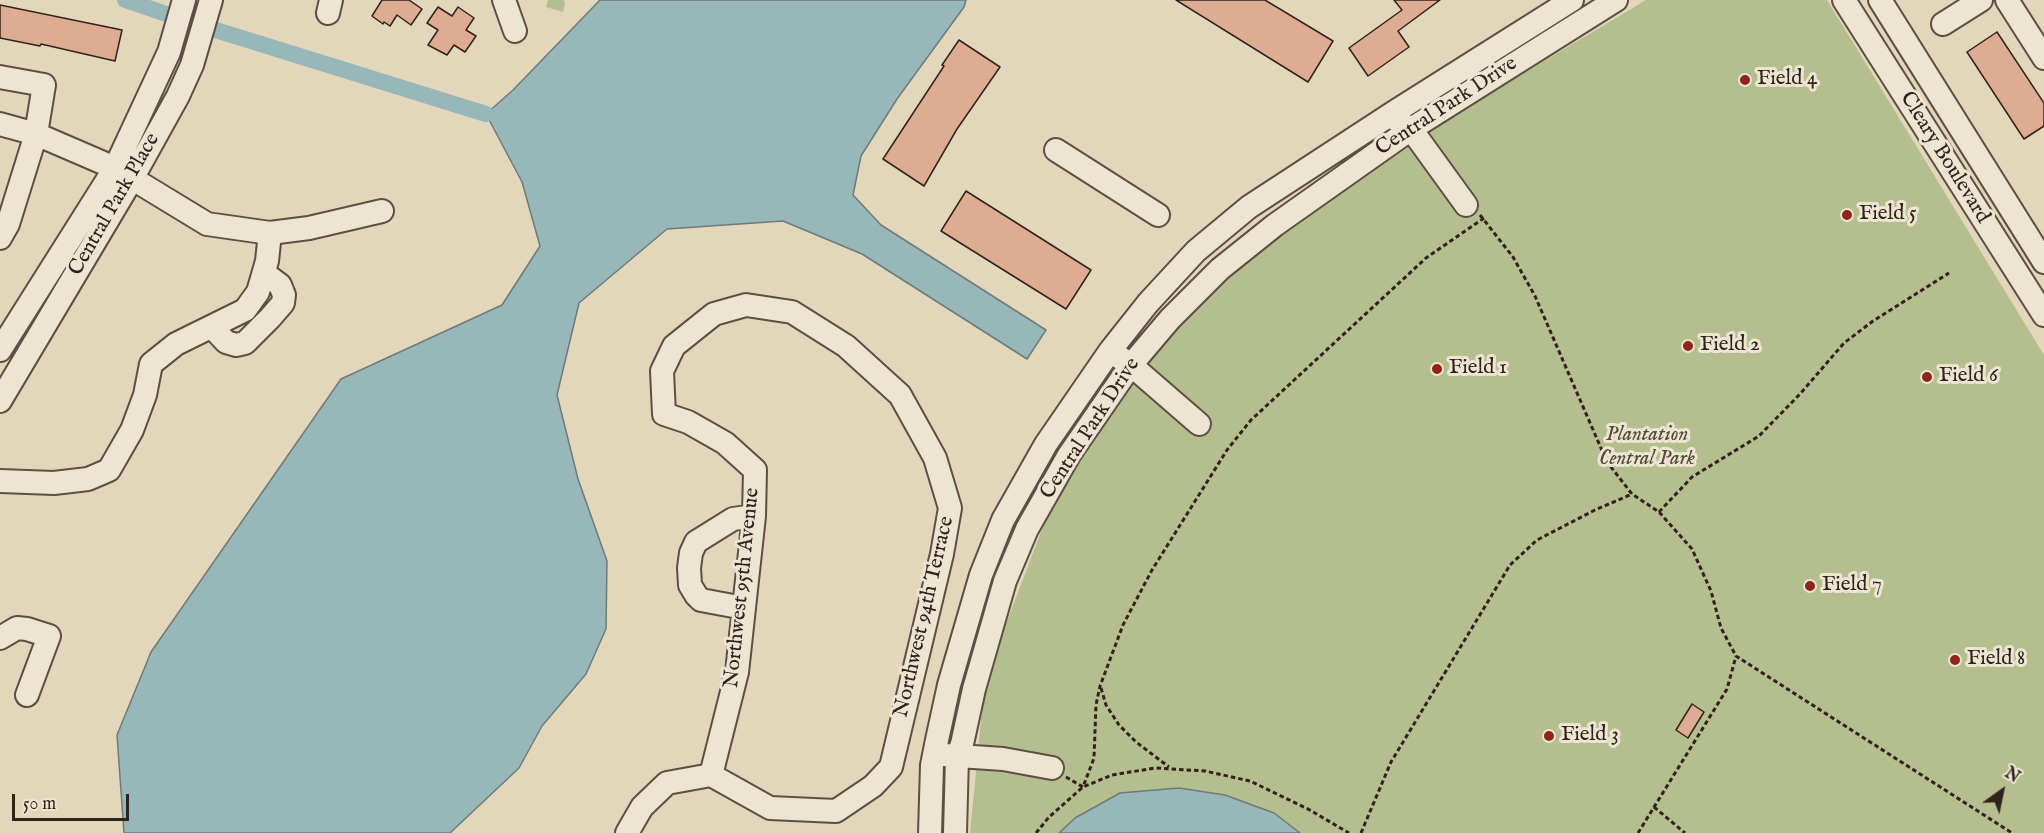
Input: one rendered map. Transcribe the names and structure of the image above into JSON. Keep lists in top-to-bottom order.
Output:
{
  "streets": {
    "street": [
      "Central Park Drive",
      "Cleary Boulevard",
      "Central Park Place",
      "Northwest 95th Avenue",
      "Northwest 94th Terrace"
    ]
  },
  "crossings": [
    ["Northwest 95th Avenue", "Northwest 94th Terrace"]
  ],
  "parks": ["Plantation Central Park"],
  "places": [
    "Field 4",
    "Field 5",
    "Field 2",
    "Field 1",
    "Field 6",
    "Field 7",
    "Field 8",
    "Field 3"
  ],
  "scale_bar": "50 m",
  "north": "top right"
}
